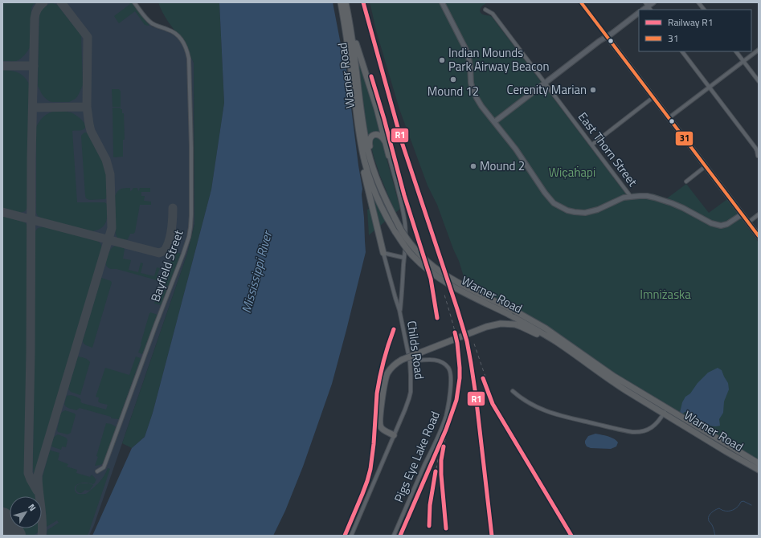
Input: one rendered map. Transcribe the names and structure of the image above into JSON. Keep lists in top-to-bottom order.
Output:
{
  "streets": {
    "highway": ["Warner Road"],
    "street": [
      "East Thorn Street",
      "Bayfield Street",
      "Childs Road",
      "Pigs Eye Lake Road"
    ]
  },
  "crossings": [
    ["Childs Road", "Pigs Eye Lake Road"]
  ],
  "water": ["Mississippi River"],
  "parks": ["Wic̣aḣapi", "Imniżaska"],
  "places": [
    "Indian Mounds Park Airway Beacon",
    "Mound 12",
    "Cerenity Marian",
    "Mound 2"
  ],
  "lines": ["rail line R1", "transit line 31"],
  "legend": ["Railway R1", "31"],
  "north": "top right"
}
